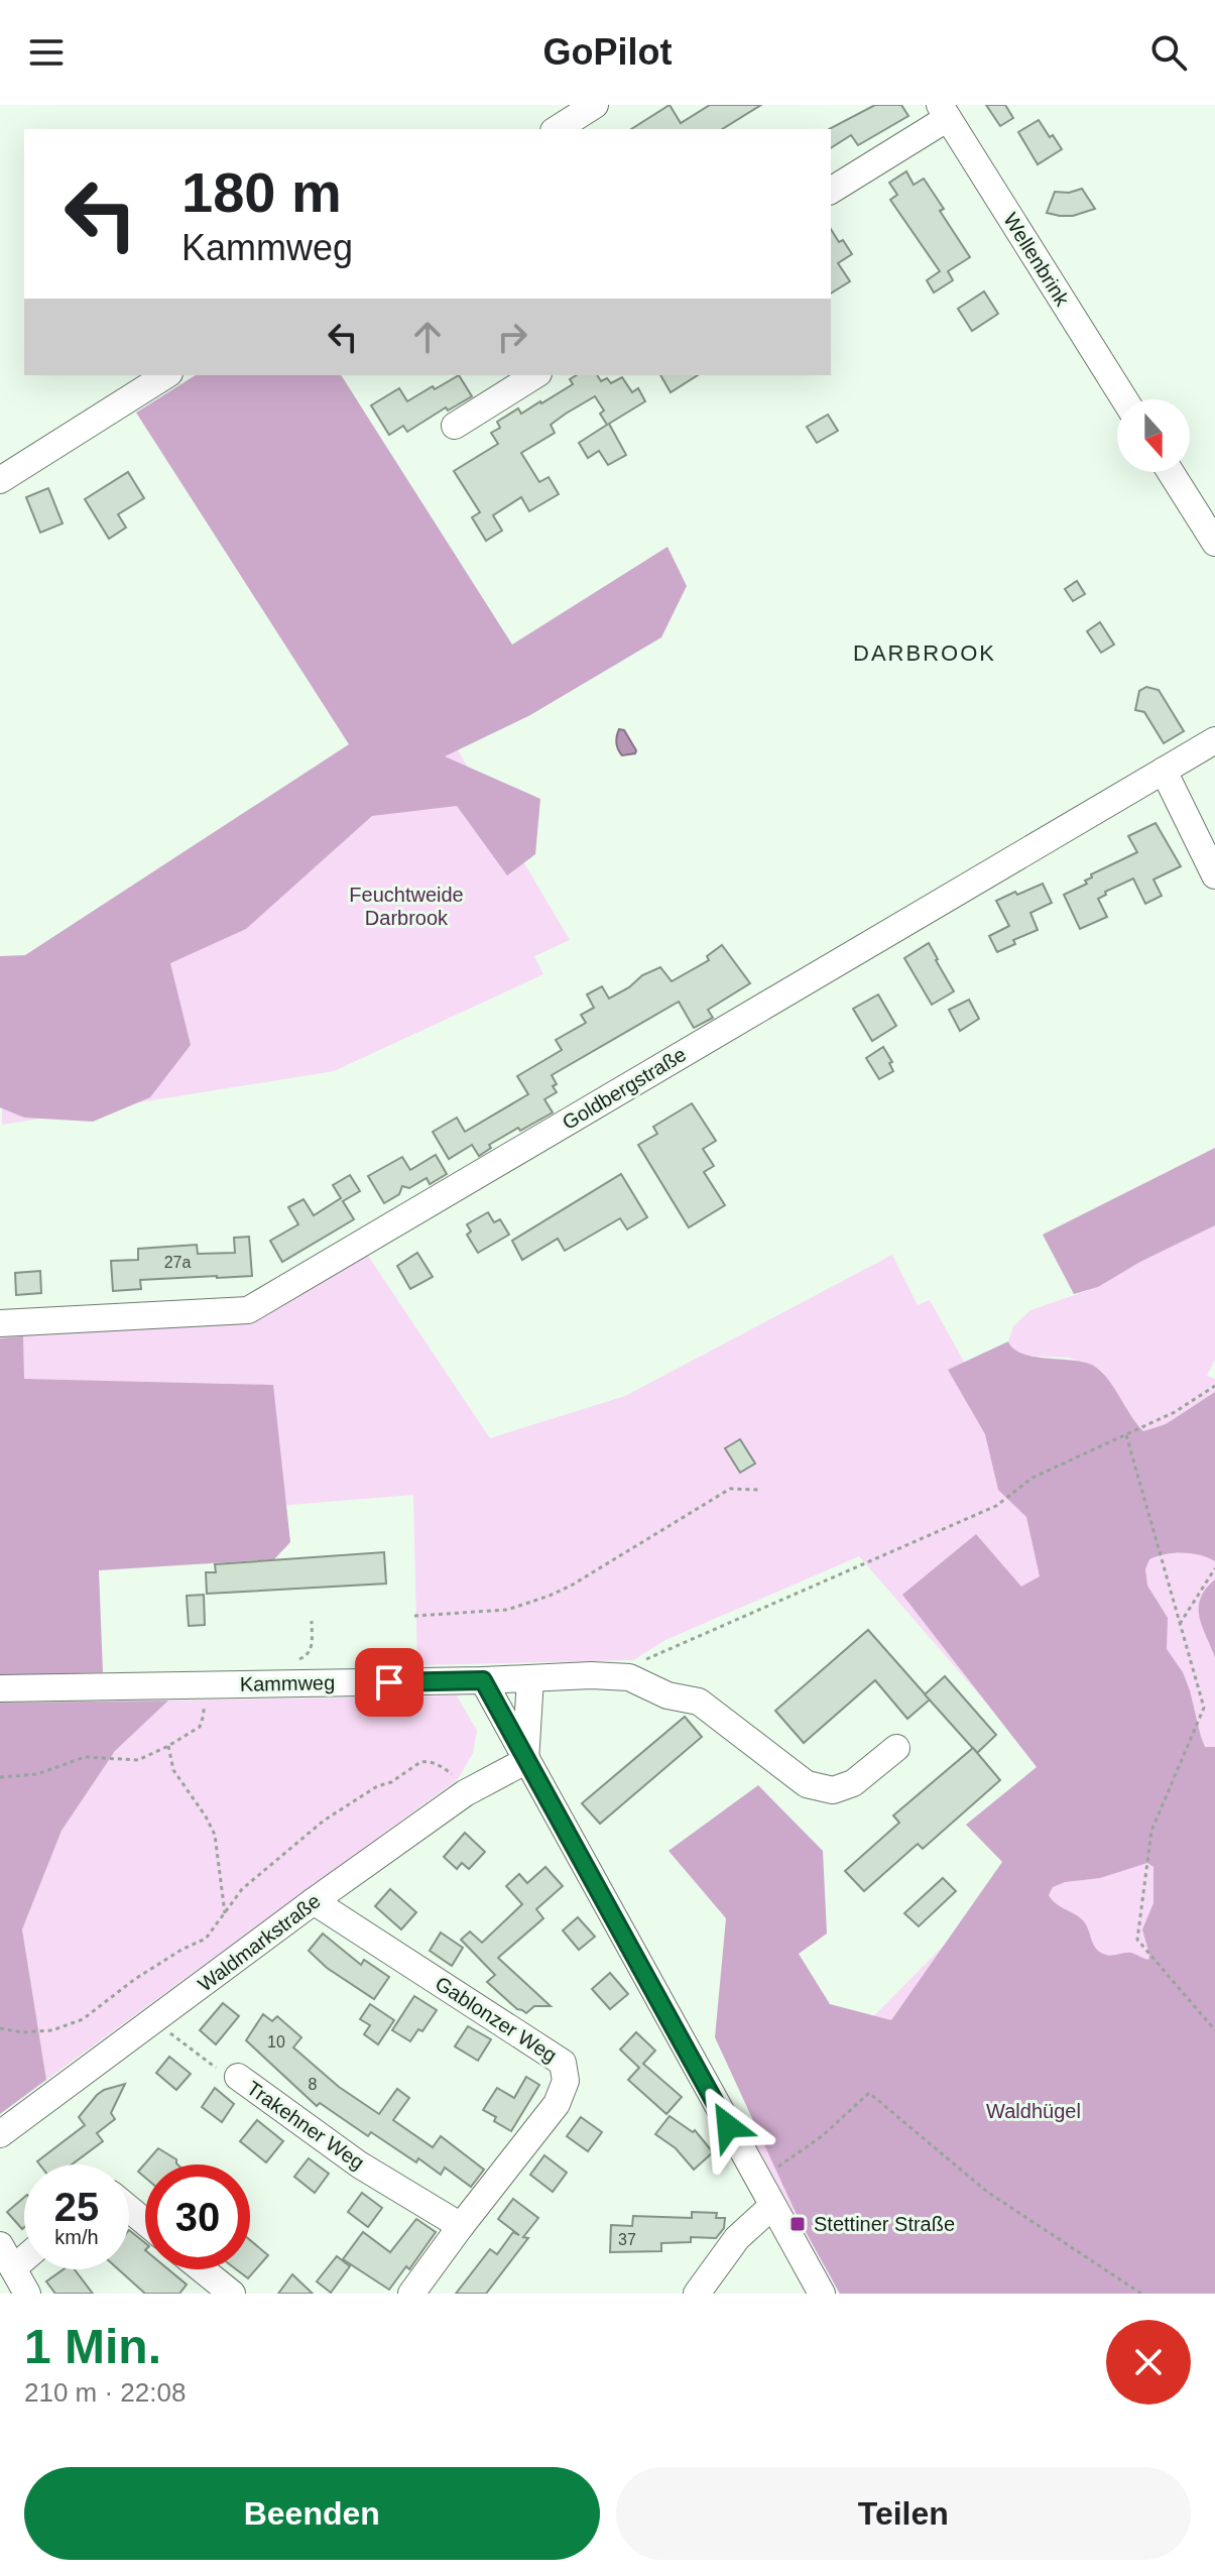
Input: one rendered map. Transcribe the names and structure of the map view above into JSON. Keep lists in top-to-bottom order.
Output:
{
  "streets": {
    "street": [
      "Wellenbrink",
      "Goldbergstraße",
      "Kammweg",
      "Waldmarkstraße",
      "Gablonzer Weg",
      "Trakehner Weg"
    ]
  },
  "crossings": [
    ["Waldmarkstraße", "Gablonzer Weg"],
    ["Waldmarkstraße", "Trakehner Weg"],
    ["Gablonzer Weg", "Trakehner Weg"]
  ],
  "districts": ["DARBROOK"],
  "parks": ["Feuchtweide Darbrook", "Waldhügel"],
  "places": {
    "transit": ["Stettiner Straße"]
  },
  "house_numbers": [
    "27a",
    "10",
    "8",
    "37"
  ],
  "north": "bottom",
  "page": {
    "header": "GoPilot",
    "turn": ["180 m", "Kammweg"],
    "speed": "25 km/h",
    "limit": "30",
    "heading": ["1 Min.", "210 m · 22:08"],
    "buttons": ["Beenden", "Teilen"]
  }
}
